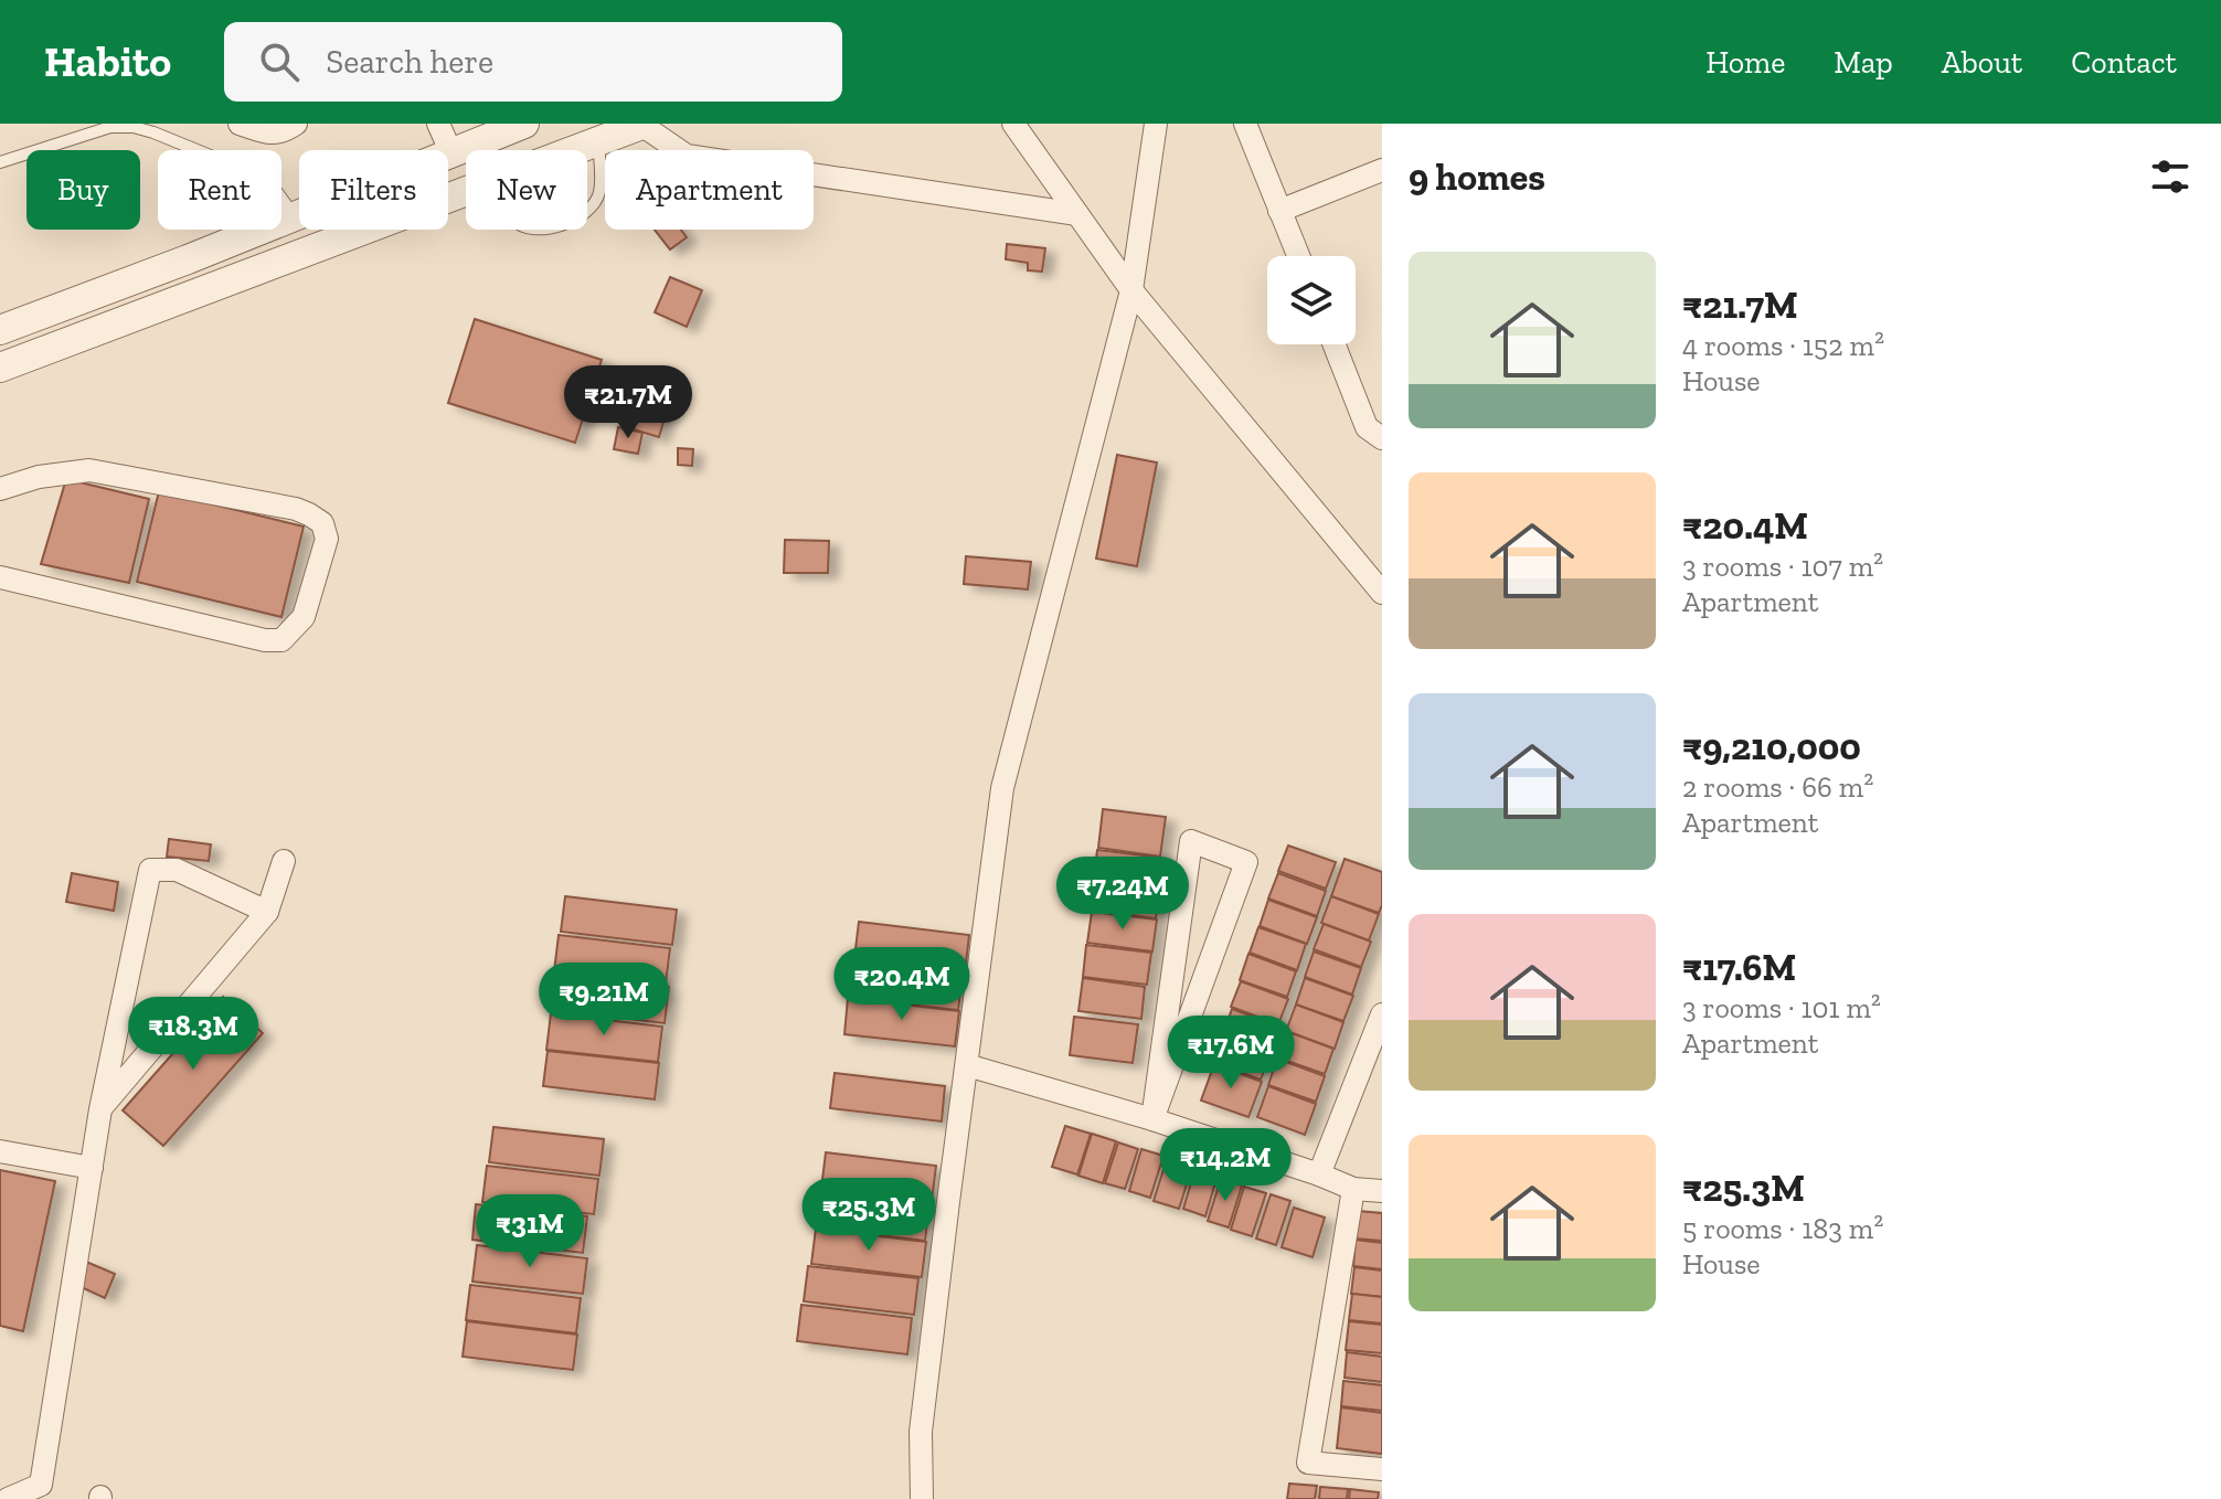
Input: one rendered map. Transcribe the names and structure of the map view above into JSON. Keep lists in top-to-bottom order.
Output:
{
  "page": {
    "header": "Habito",
    "search": "Search here",
    "nav": [
      "Home",
      "Map",
      "About",
      "Contact"
    ],
    "heading": "9 homes",
    "chip": [
      "Buy",
      "Rent",
      "Filters",
      "New",
      "Apartment"
    ],
    "list": [
      {
        "name": "₹21.7M",
        "note": "4 rooms · 152 m² · House"
      },
      {
        "name": "₹20.4M",
        "note": "3 rooms · 107 m² · Apartment"
      },
      {
        "name": "₹9,210,000",
        "note": "2 rooms · 66 m² · Apartment"
      },
      {
        "name": "₹17.6M",
        "note": "3 rooms · 101 m² · Apartment"
      },
      {
        "name": "₹25.3M",
        "note": "5 rooms · 183 m² · House"
      }
    ],
    "price": [
      "₹21.7M",
      "₹7.24M",
      "₹20.4M",
      "₹9.21M",
      "₹18.3M",
      "₹17.6M",
      "₹14.2M",
      "₹25.3M",
      "₹31M"
    ]
  }
}
